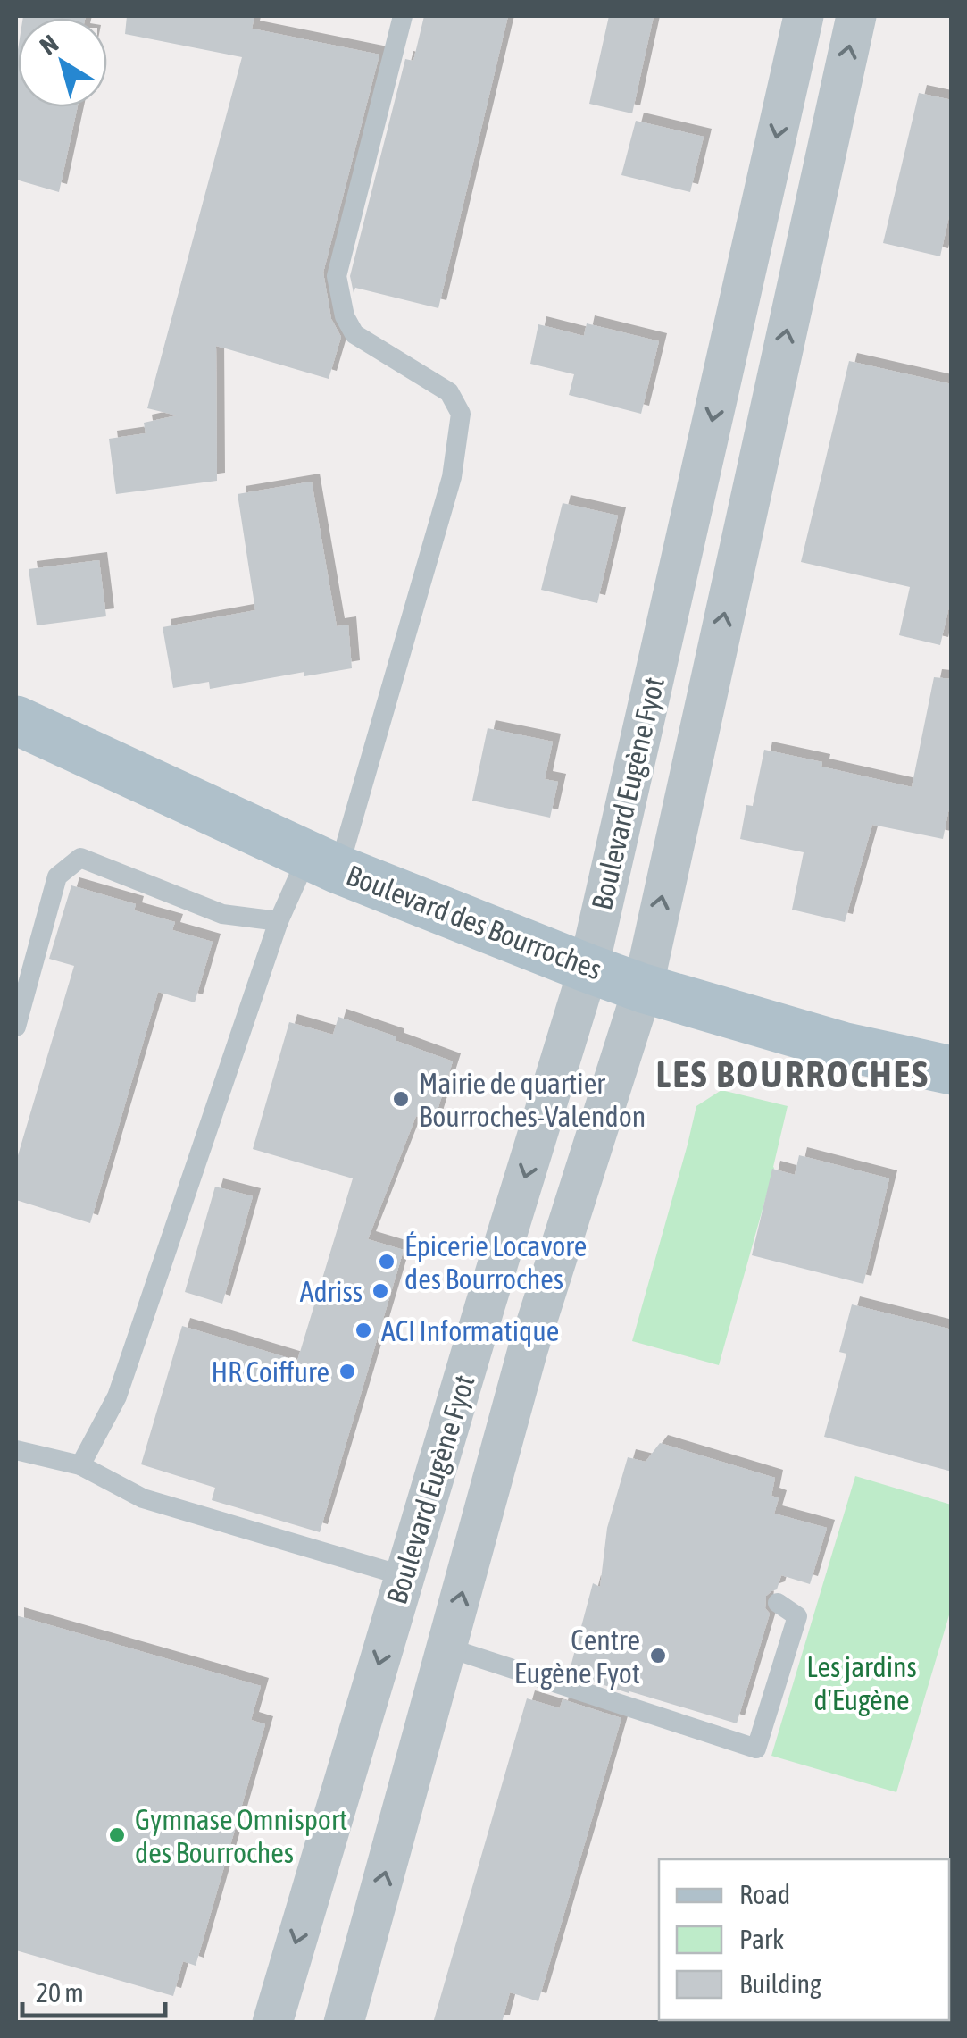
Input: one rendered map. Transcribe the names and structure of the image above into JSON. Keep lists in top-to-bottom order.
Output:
{
  "streets": {
    "main road": ["Boulevard des Bourroches"],
    "street": ["Boulevard Eugène Fyot"]
  },
  "crossings": [
    ["Boulevard Eugène Fyot", "Boulevard des Bourroches"]
  ],
  "districts": ["LES BOURROCHES"],
  "parks": ["Les jardins d'Eugène"],
  "places": [
    "Mairie de quartier Bourroches-Valendon",
    "Épicerie Locavore des Bourroches",
    "Adriss",
    "ACI Informatique",
    "HR Coiffure",
    "Centre Eugène Fyot",
    "Gymnase Omnisport des Bourroches"
  ],
  "legend": ["Road", "Park", "Building"],
  "scale_bar": "20 m",
  "north": "top left"
}
